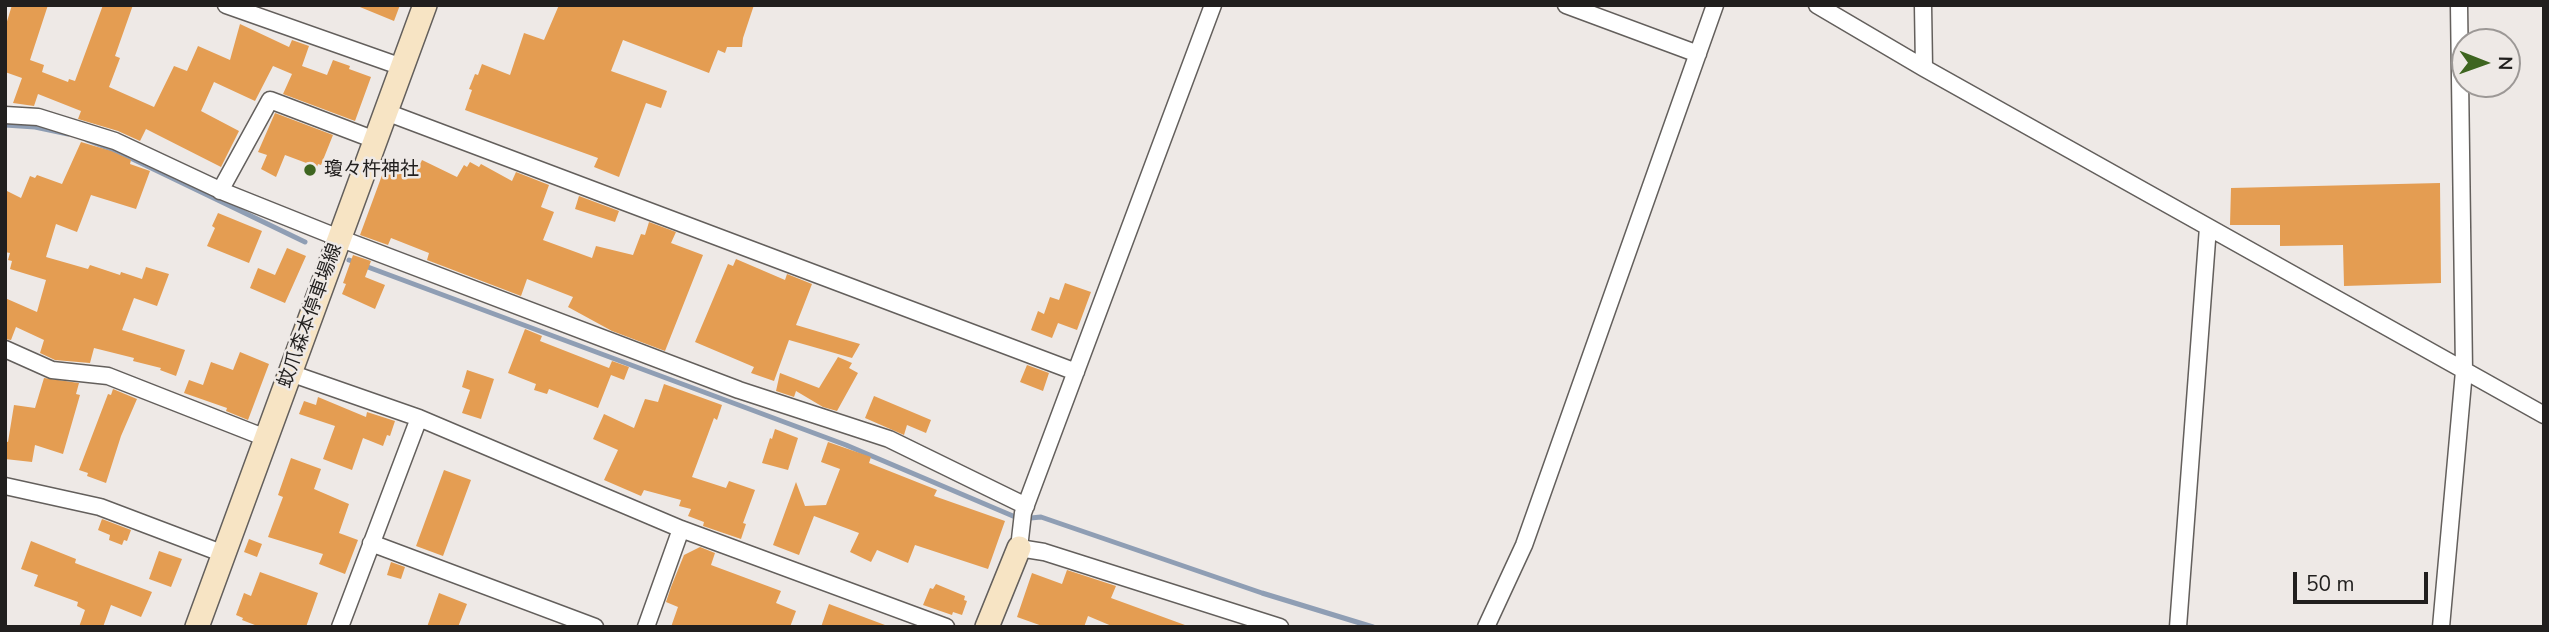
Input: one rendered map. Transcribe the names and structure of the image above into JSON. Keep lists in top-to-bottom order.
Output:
{
  "streets": {
    "main road": ["蚊爪森本停車場線"]
  },
  "places": ["瓊々杵神社"],
  "scale_bar": "50 m",
  "north": "right"
}
